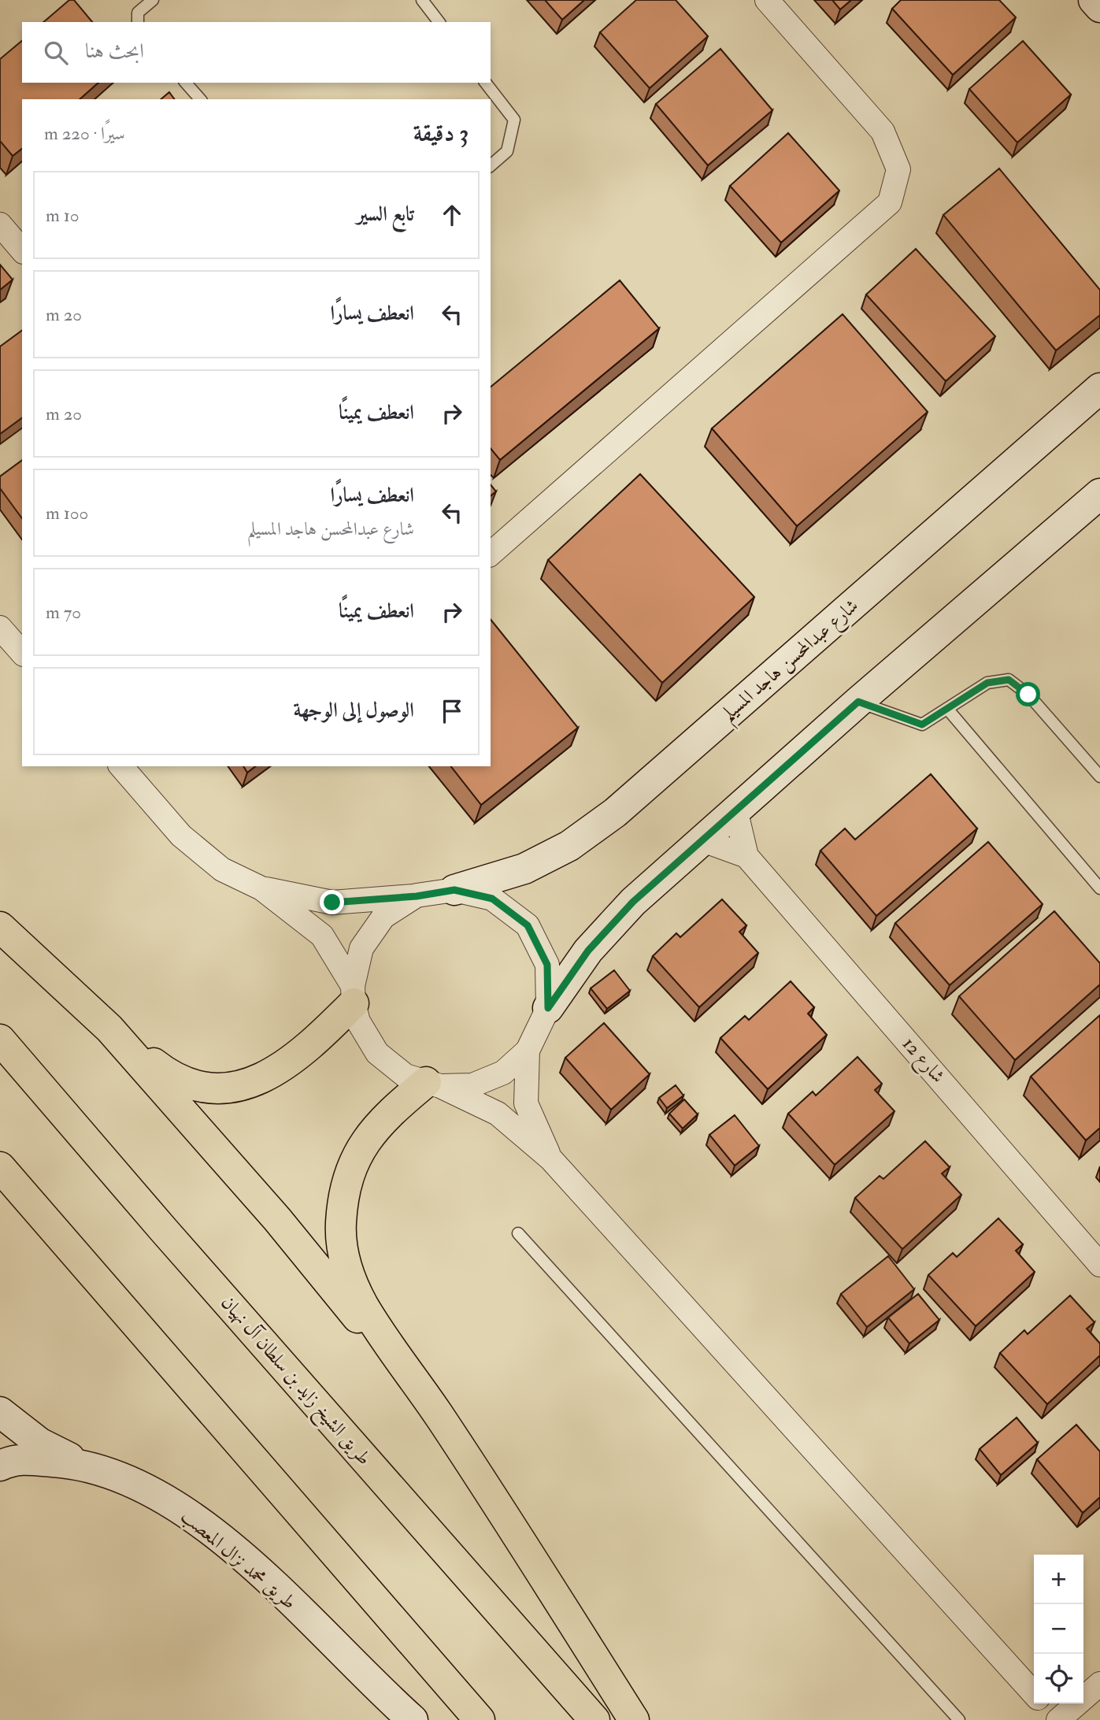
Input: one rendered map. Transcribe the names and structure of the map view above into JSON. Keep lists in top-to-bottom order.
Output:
{
  "streets": {
    "highway": ["طريق الشيخ زايد بن سلطان آل نهيان"],
    "street": ["شارع عبدالمحسن هاجد المسيلم", "شارع 12", "طريق محمد نزال المعصب"]
  },
  "page": {
    "search": "ابحث هنا",
    "heading": ["3 دقيقة", "سيرًا · 220 m"],
    "list": [
      ["تابع السير", "10 m"],
      ["انعطف يسارًا", "20 m"],
      ["انعطف يمينًا", "20 m"],
      ["انعطف يسارًا", "شارع عبدالمحسن هاجد المسيلم", "100 m"],
      ["انعطف يمينًا", "70 m"],
      "الوصول إلى الوجهة"
    ],
    "map_buttons": ["+", "−"]
  }
}
